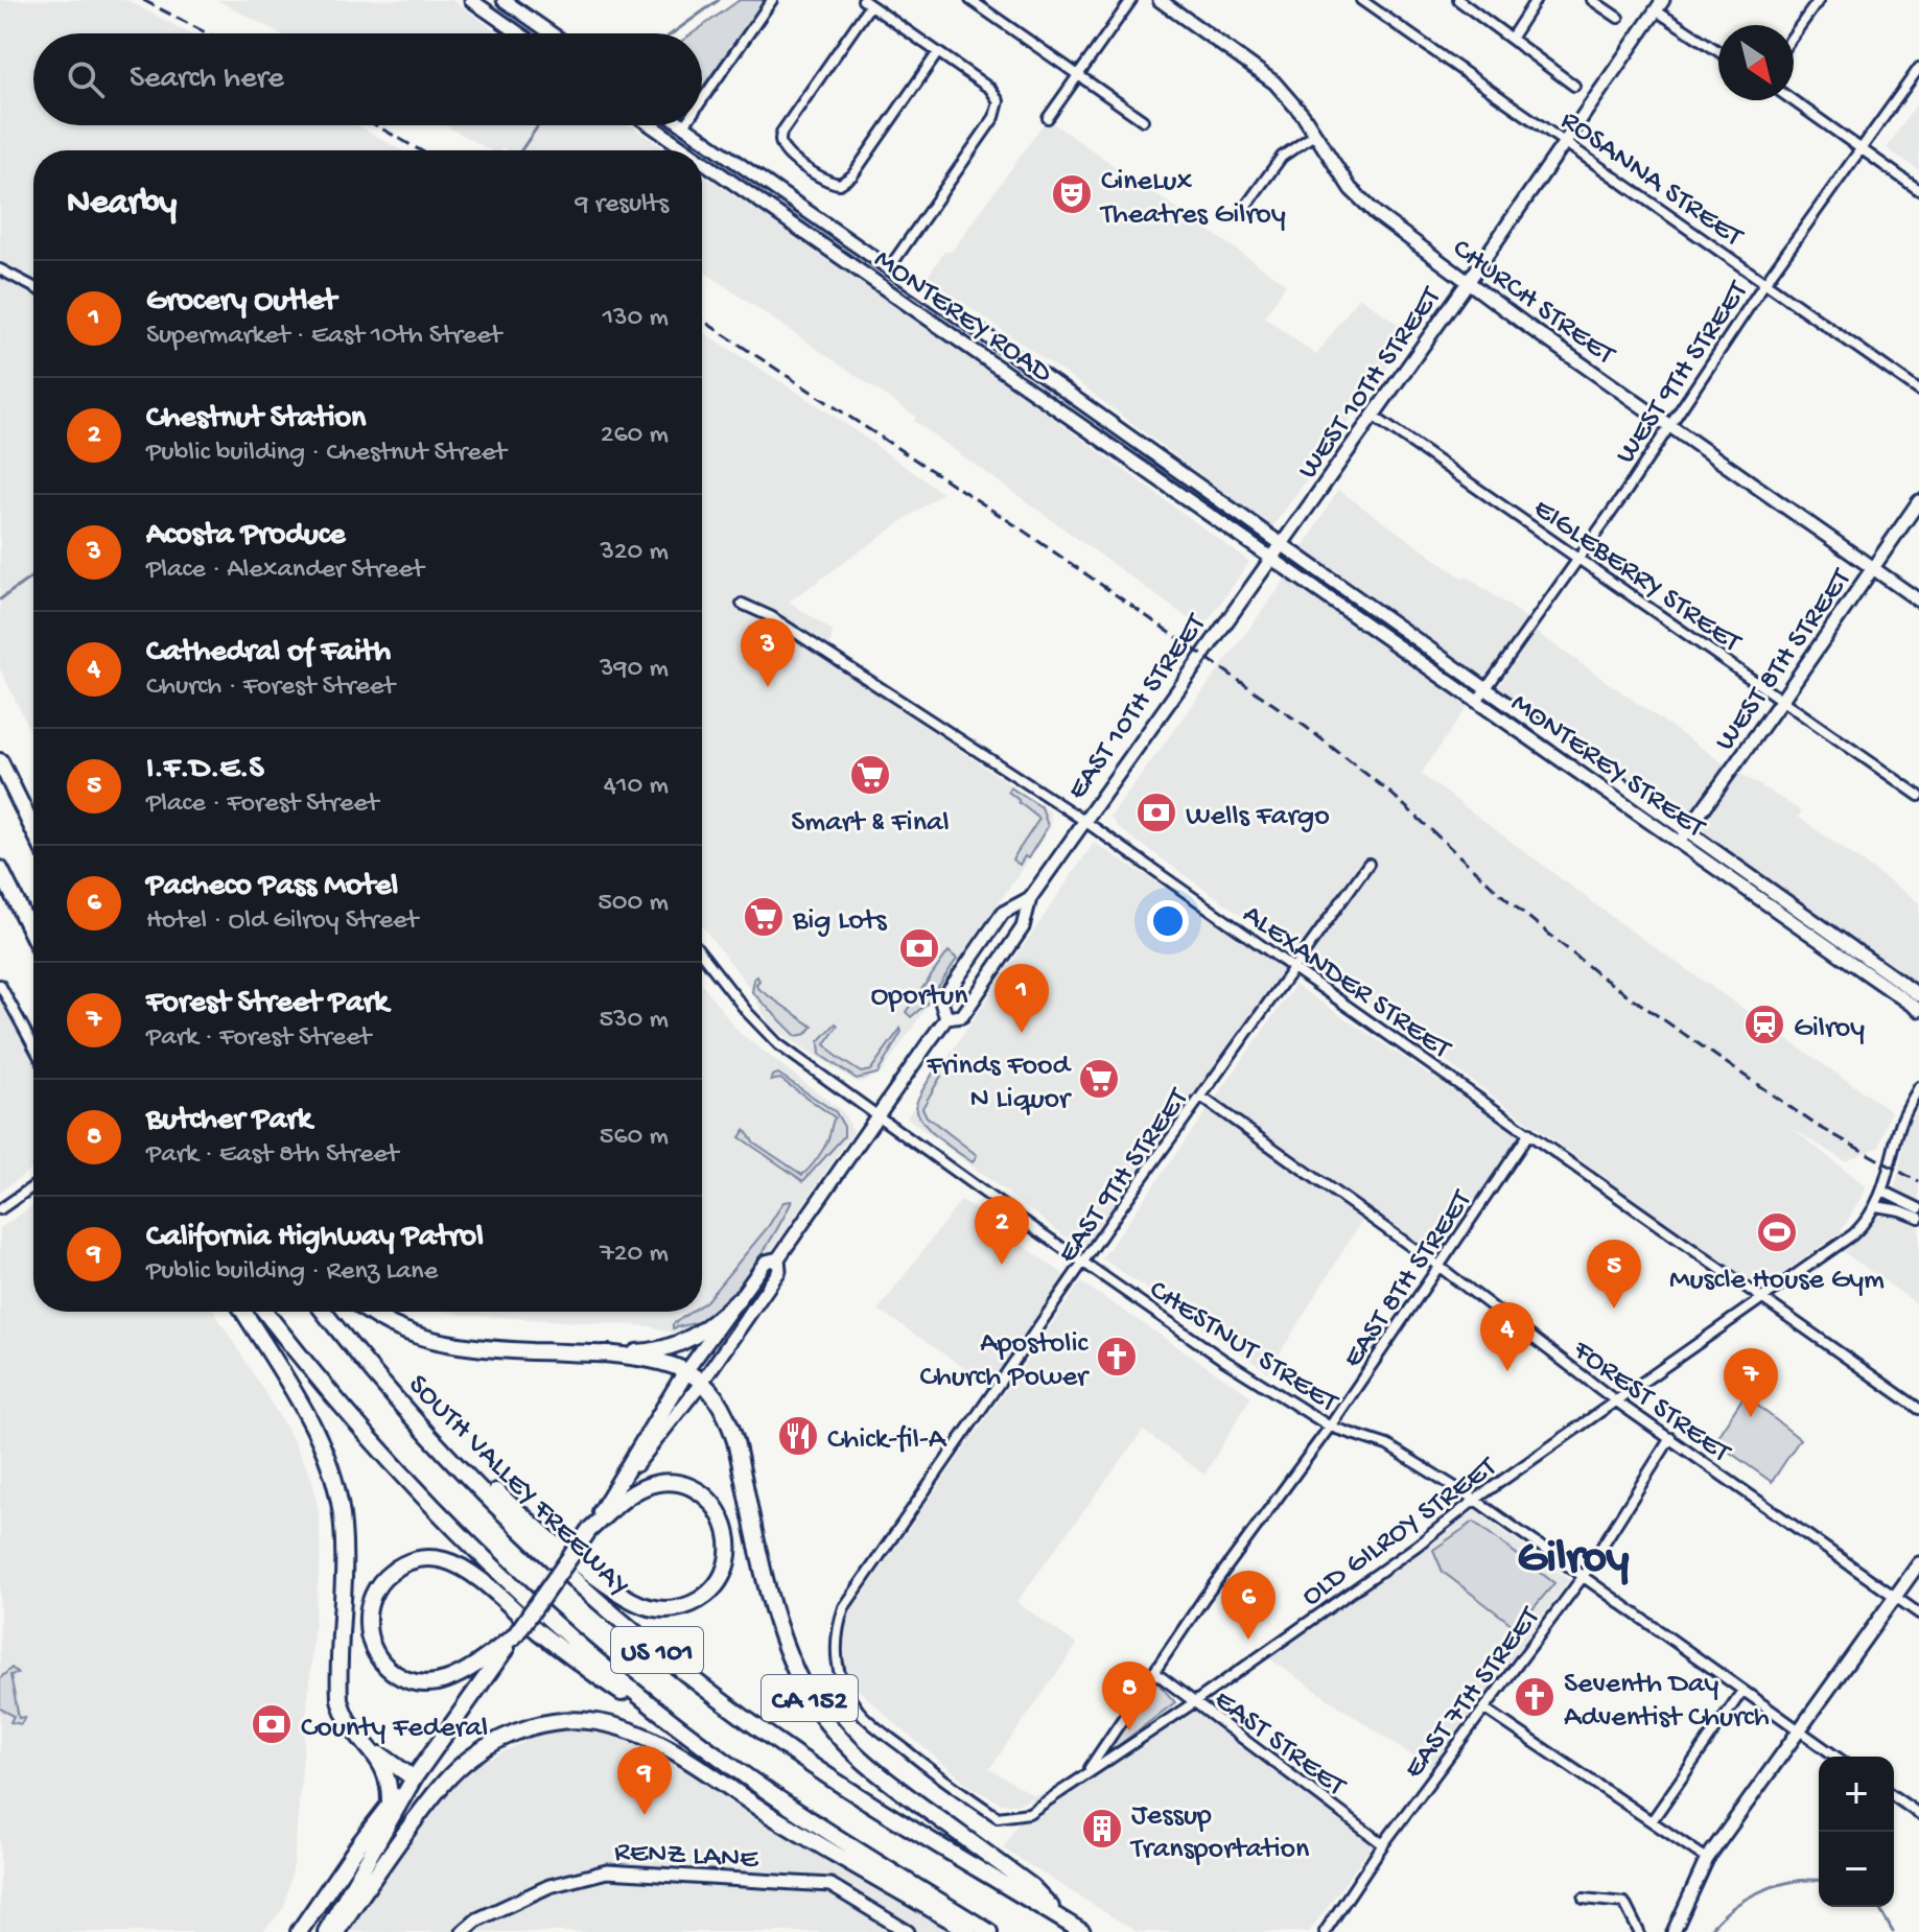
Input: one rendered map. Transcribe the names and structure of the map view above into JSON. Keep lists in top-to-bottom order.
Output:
{
  "streets": {
    "highway": [
      "EAST 10TH STREET",
      "SOUTH VALLEY FREEWAY",
      "US 101",
      "CA 152"
    ],
    "main road": [
      "CHURCH STREET",
      "MONTEREY ROAD",
      "WEST 10TH STREET",
      "WEST 8TH STREET",
      "MONTEREY STREET",
      "RENZ LANE"
    ],
    "street": [
      "ROSANNA STREET",
      "WEST 9TH STREET",
      "EIGLEBERRY STREET",
      "ALEXANDER STREET",
      "EAST 9TH STREET",
      "EAST 8TH STREET",
      "CHESTNUT STREET",
      "FOREST STREET",
      "OLD GILROY STREET",
      "EAST 7TH STREET",
      "EAST STREET"
    ]
  },
  "crossings": [
    ["ROSANNA STREET", "WEST 9TH STREET"],
    ["ROSANNA STREET", "WEST 10TH STREET"],
    ["CHURCH STREET", "WEST 9TH STREET"],
    ["CHURCH STREET", "WEST 10TH STREET"],
    ["CHURCH STREET", "WEST 8TH STREET"],
    ["MONTEREY ROAD", "WEST 10TH STREET"],
    ["MONTEREY ROAD", "EAST 10TH STREET"],
    ["MONTEREY ROAD", "MONTEREY STREET"],
    ["WEST 9TH STREET", "EIGLEBERRY STREET"],
    ["WEST 9TH STREET", "MONTEREY STREET"],
    ["WEST 10TH STREET", "EIGLEBERRY STREET"],
    ["WEST 10TH STREET", "EAST 10TH STREET"],
    ["WEST 10TH STREET", "MONTEREY STREET"],
    ["EIGLEBERRY STREET", "WEST 8TH STREET"],
    ["WEST 8TH STREET", "MONTEREY STREET"],
    ["EAST 10TH STREET", "MONTEREY STREET"],
    ["EAST 10TH STREET", "ALEXANDER STREET"],
    ["EAST 10TH STREET", "CHESTNUT STREET"],
    ["EAST 10TH STREET", "CA 152"],
    ["ALEXANDER STREET", "EAST 9TH STREET"],
    ["ALEXANDER STREET", "EAST 8TH STREET"],
    ["ALEXANDER STREET", "OLD GILROY STREET"],
    ["EAST 9TH STREET", "CHESTNUT STREET"],
    ["EAST 9TH STREET", "FOREST STREET"],
    ["EAST 9TH STREET", "OLD GILROY STREET"],
    ["EAST 8TH STREET", "CHESTNUT STREET"],
    ["EAST 8TH STREET", "FOREST STREET"],
    ["EAST 8TH STREET", "OLD GILROY STREET"],
    ["EAST 8TH STREET", "EAST STREET"],
    ["CHESTNUT STREET", "OLD GILROY STREET"],
    ["CHESTNUT STREET", "EAST 7TH STREET"],
    ["FOREST STREET", "OLD GILROY STREET"],
    ["FOREST STREET", "EAST 7TH STREET"],
    ["SOUTH VALLEY FREEWAY", "CA 152"],
    ["OLD GILROY STREET", "EAST STREET"],
    ["EAST 7TH STREET", "EAST STREET"]
  ],
  "districts": ["Gilroy"],
  "places": {
    "theatre": ["CineLux Theatres Gilroy"],
    "supermarket": ["Smart & Final", "Big Lots", "Frinds Food N Liquor"],
    "bank": ["Wells Fargo", "Oportun", "County Federal"],
    "station": ["Gilroy"],
    "sports": ["Muscle House Gym"],
    "church": ["Apostolic Church Power", "Seventh Day Adventist Church"],
    "restaurant": ["Chick-fil-A"],
    "building": ["Jessup Transportation"]
  },
  "north": "bottom right",
  "page": {
    "search": "Search here",
    "heading": ["Nearby", "9 results"],
    "list": [
      {
        "mark": "1",
        "name": "Grocery Outlet",
        "note": "Supermarket · East 10th Street",
        "value": "130 m"
      },
      {
        "mark": "2",
        "name": "Chestnut Station",
        "note": "Public building · Chestnut Street",
        "value": "260 m"
      },
      {
        "mark": "3",
        "name": "Acosta Produce",
        "note": "Place · Alexander Street",
        "value": "320 m"
      },
      {
        "mark": "4",
        "name": "Cathedral of Faith",
        "note": "Church · Forest Street",
        "value": "390 m"
      },
      {
        "mark": "5",
        "name": "I.F.D.E.S",
        "note": "Place · Forest Street",
        "value": "410 m"
      },
      {
        "mark": "6",
        "name": "Pacheco Pass Motel",
        "note": "Hotel · Old Gilroy Street",
        "value": "500 m"
      },
      {
        "mark": "7",
        "name": "Forest Street Park",
        "note": "Park · Forest Street",
        "value": "530 m"
      },
      {
        "mark": "8",
        "name": "Butcher Park",
        "note": "Park · East 8th Street",
        "value": "560 m"
      },
      {
        "mark": "9",
        "name": "California Highway Patrol",
        "note": "Public building · Renz Lane",
        "value": "720 m"
      }
    ],
    "pins": [
      "3",
      "1",
      "2",
      "5",
      "4",
      "7",
      "6",
      "8",
      "9"
    ],
    "map_buttons": ["+", "−"]
  }
}
